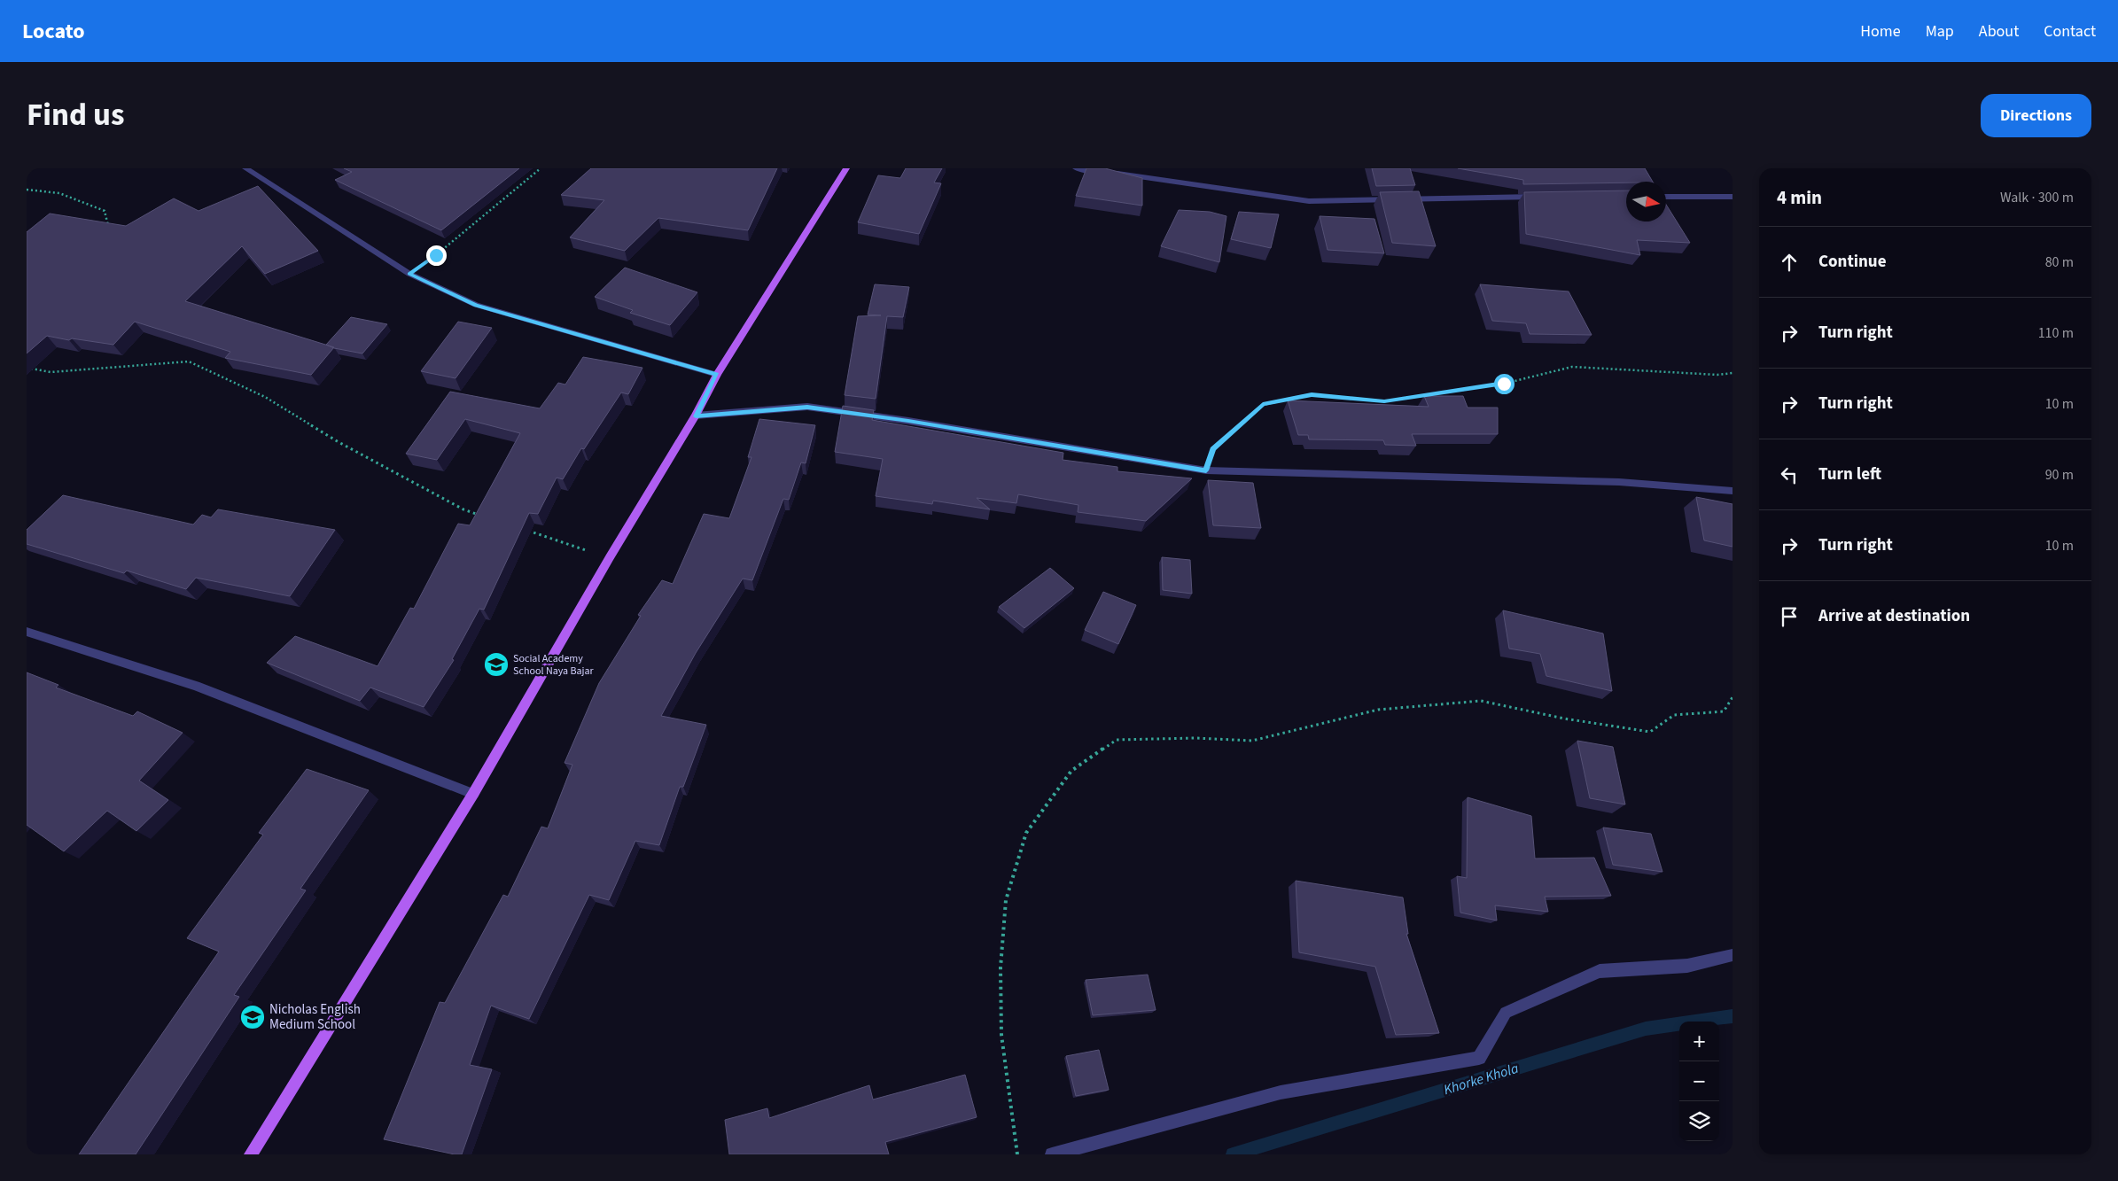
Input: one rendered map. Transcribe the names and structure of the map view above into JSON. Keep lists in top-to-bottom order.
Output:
{
  "water": ["Khorke Khola"],
  "places": {
    "school or university": ["Social Academy School Naya Bajar", "Nicholas English Medium School"]
  },
  "north": "right",
  "page": {
    "header": "Locato",
    "nav": [
      "Home",
      "Map",
      "About",
      "Contact"
    ],
    "title": "Find us",
    "buttons": "Directions",
    "heading": ["4 min", "Walk · 300 m"],
    "list": [
      ["Continue", "80 m"],
      ["Turn right", "110 m"],
      ["Turn right", "10 m"],
      ["Turn left", "90 m"],
      ["Turn right", "10 m"],
      "Arrive at destination"
    ],
    "map_buttons": ["+", "−"]
  }
}
